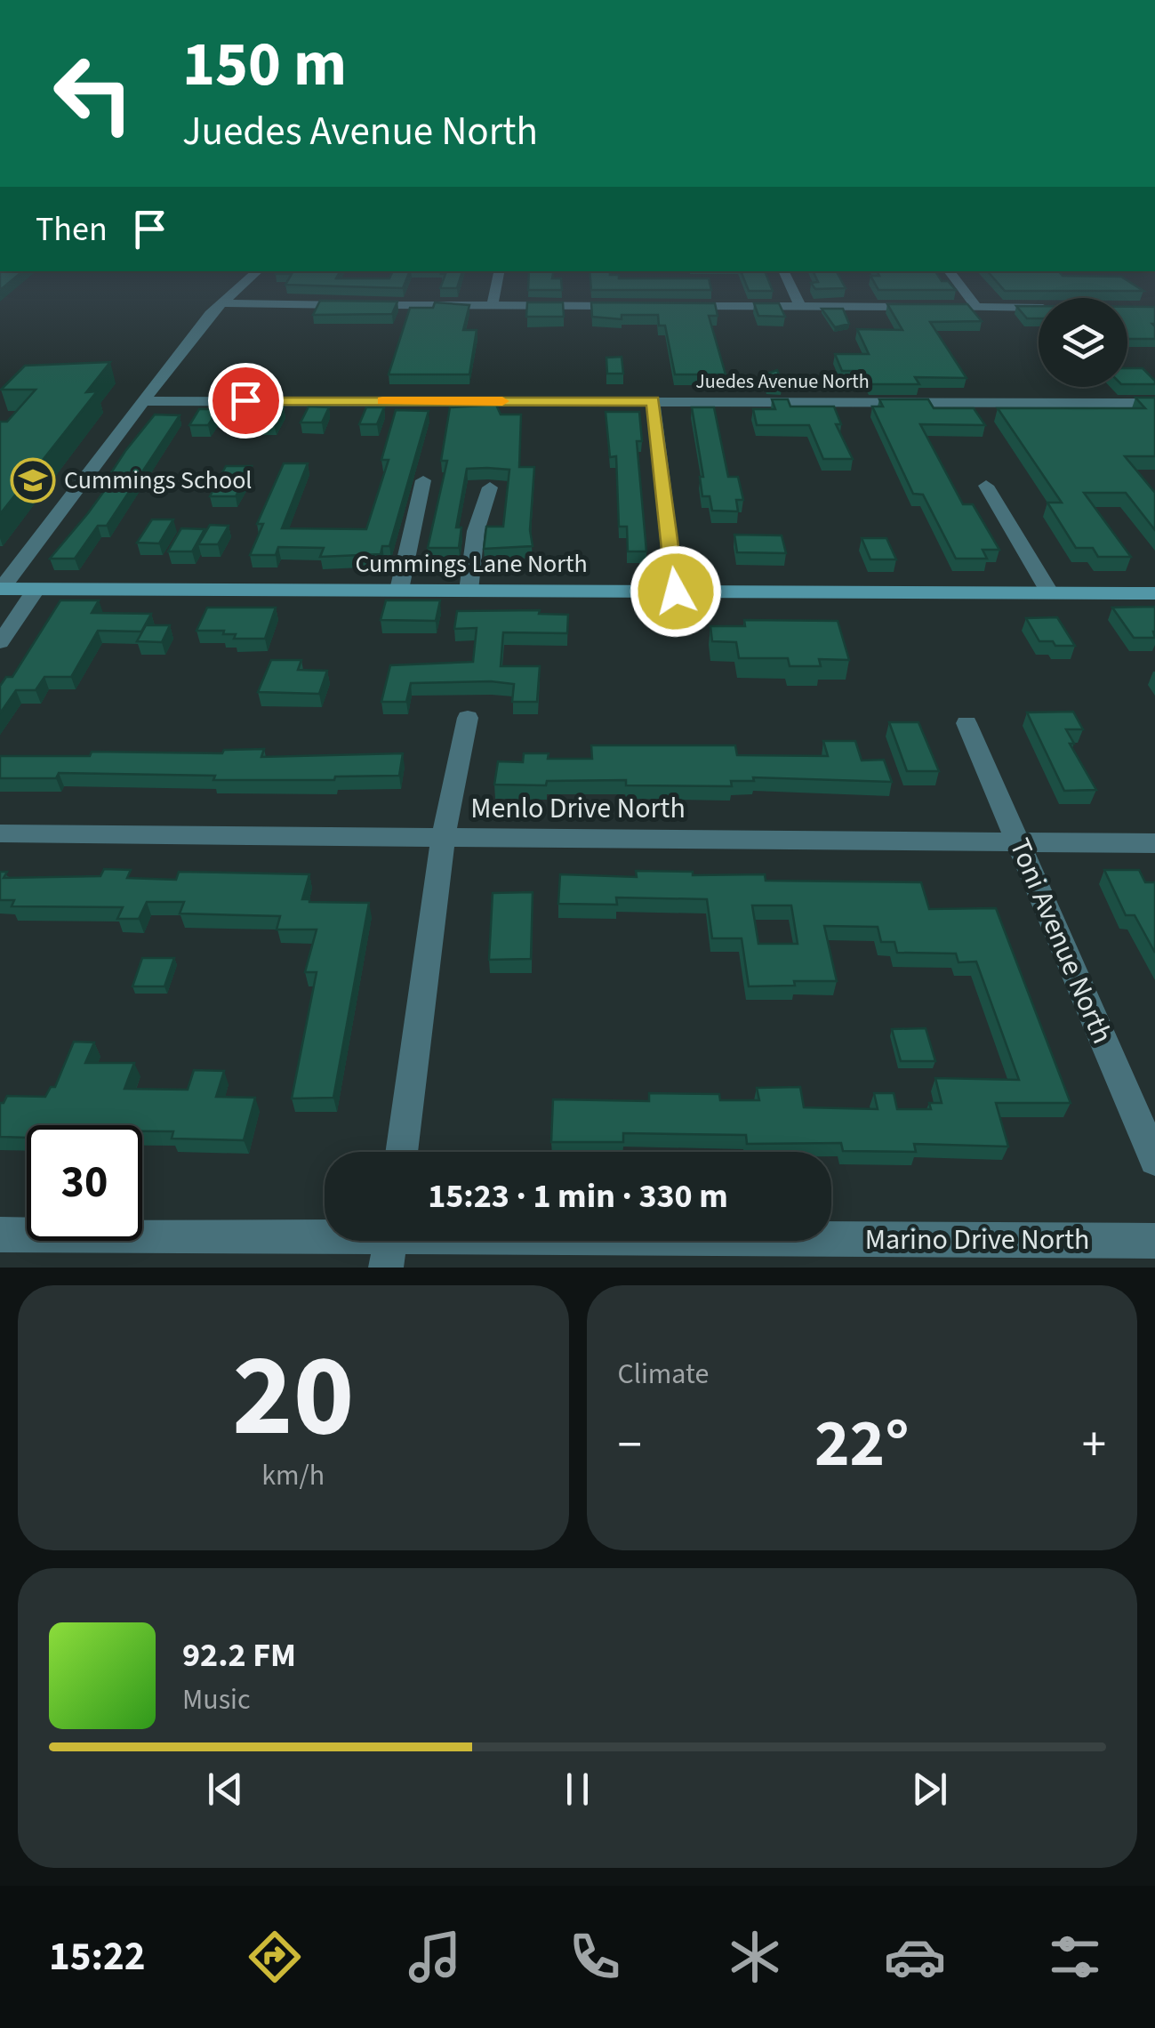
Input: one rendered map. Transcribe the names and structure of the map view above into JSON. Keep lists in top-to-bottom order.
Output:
{
  "streets": {
    "street": [
      "Juedes Avenue North",
      "Cummings Lane North",
      "Menlo Drive North",
      "Toni Avenue North",
      "Marino Drive North"
    ]
  },
  "crossings": [
    ["Menlo Drive North", "Toni Avenue North"]
  ],
  "places": {
    "school or university": ["Cummings School"]
  },
  "page": {
    "turn": ["150 m", "Juedes Avenue North"],
    "then": "Then",
    "limit": "30",
    "trip": "15:23 · 1 min · 330 m",
    "tile": [
      ["20", "km/h"],
      "Climate"
    ],
    "heat": ["−", "22°", "+"],
    "song": ["92.2 FM", "Music"],
    "tabs": "15:22"
  }
}
